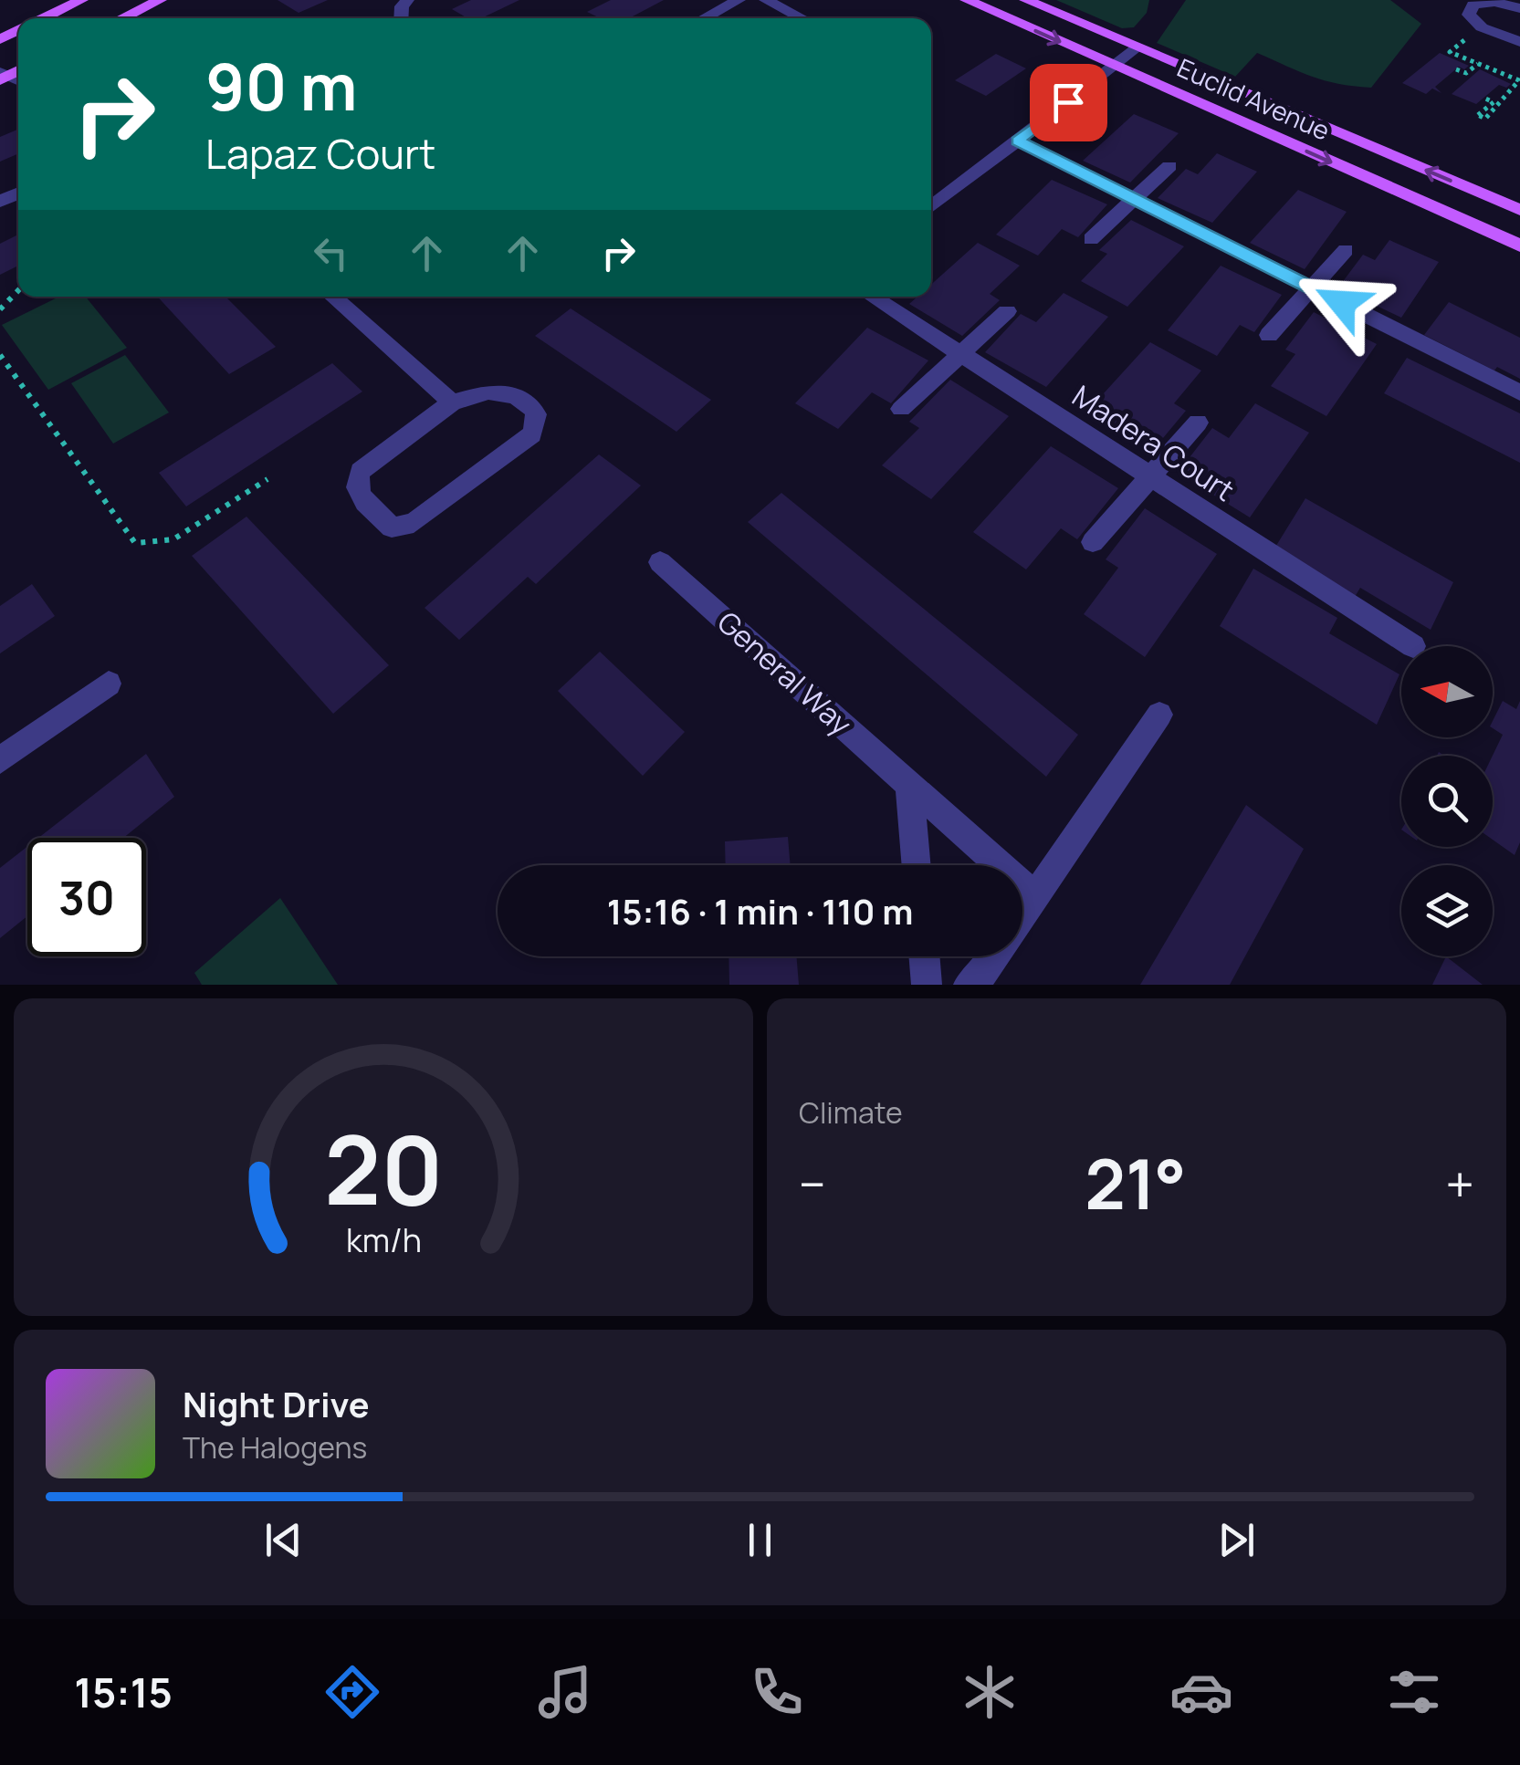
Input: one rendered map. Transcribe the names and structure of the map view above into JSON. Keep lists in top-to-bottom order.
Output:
{
  "streets": {
    "main road": ["Euclid Avenue"],
    "street": ["Madera Court", "General Way"]
  },
  "north": "left",
  "page": {
    "turn": ["90 m", "Lapaz Court"],
    "limit": "30",
    "trip": "15:16 · 1 min · 110 m",
    "tile": "Climate",
    "heat": ["−", "21°", "+"],
    "song": ["Night Drive", "The Halogens"],
    "tabs": "15:15",
    "gauge": ["20", "km/h"]
  }
}
